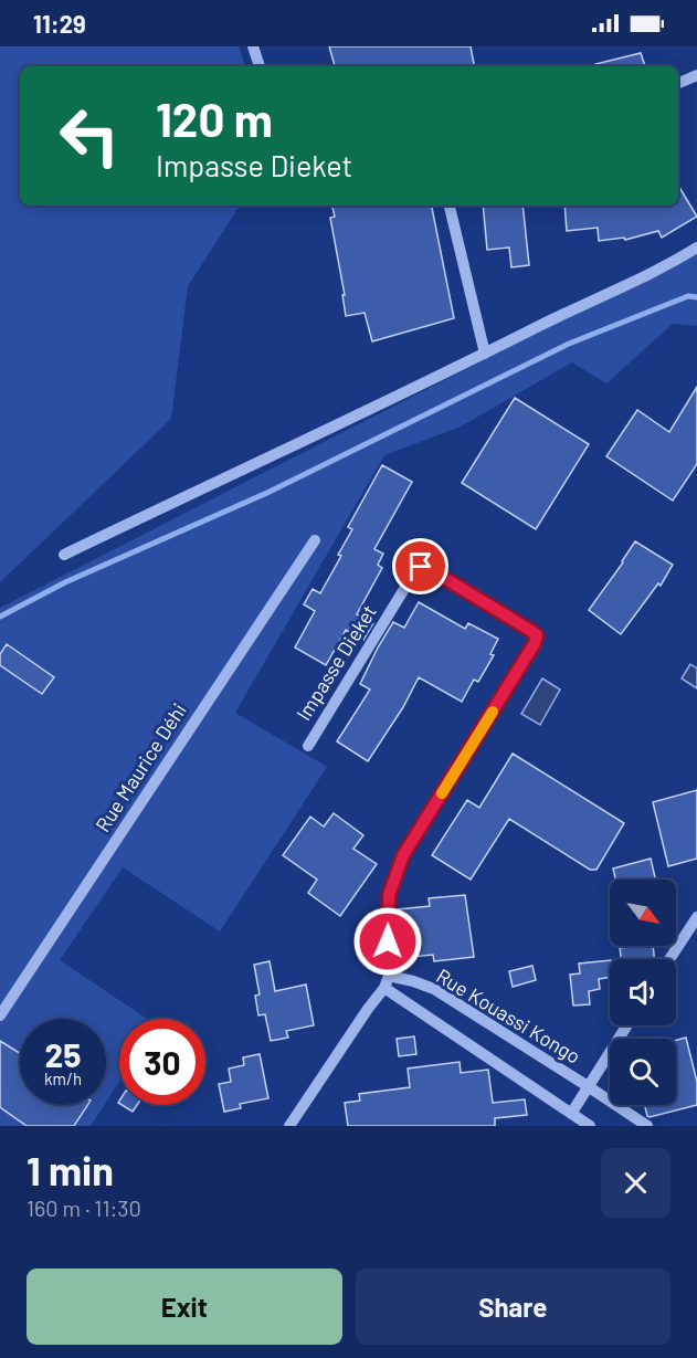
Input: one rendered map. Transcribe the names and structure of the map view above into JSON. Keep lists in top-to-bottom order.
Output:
{
  "streets": {
    "street": ["Impasse Dieket", "Rue Maurice Déhi", "Rue Kouassi Kongo"]
  },
  "crossings": [
    ["Impasse Dieket", "Rue Kouassi Kongo"]
  ],
  "north": "bottom right",
  "page": {
    "status": "11:29",
    "turn": ["120 m", "Impasse Dieket"],
    "speed": "25 km/h",
    "limit": "30",
    "heading": ["1 min", "160 m · 11:30"],
    "buttons": ["Exit", "Share"]
  }
}
